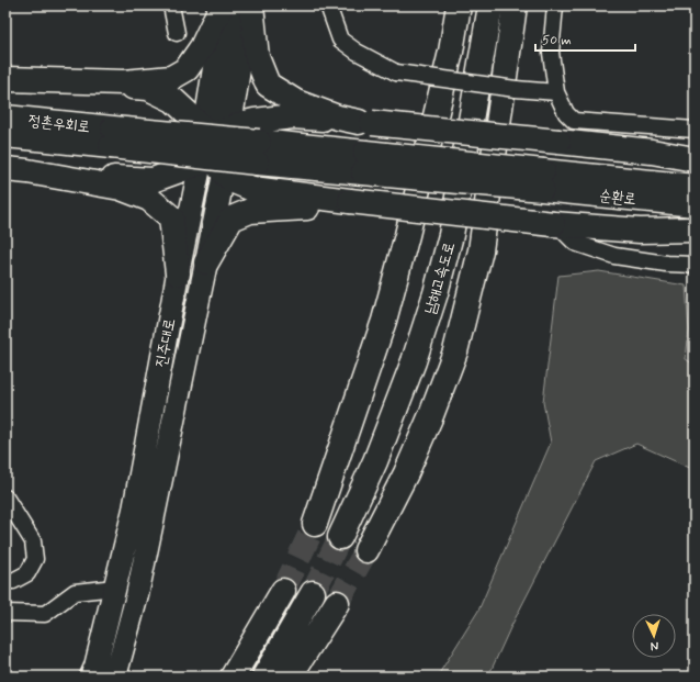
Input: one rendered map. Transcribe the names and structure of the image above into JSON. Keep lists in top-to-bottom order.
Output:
{
  "streets": {
    "main road": [
      "정촌우회로",
      "순환로",
      "남해고속도로",
      "진주대로"
    ]
  },
  "scale_bar": "50 m",
  "north": "bottom"
}
